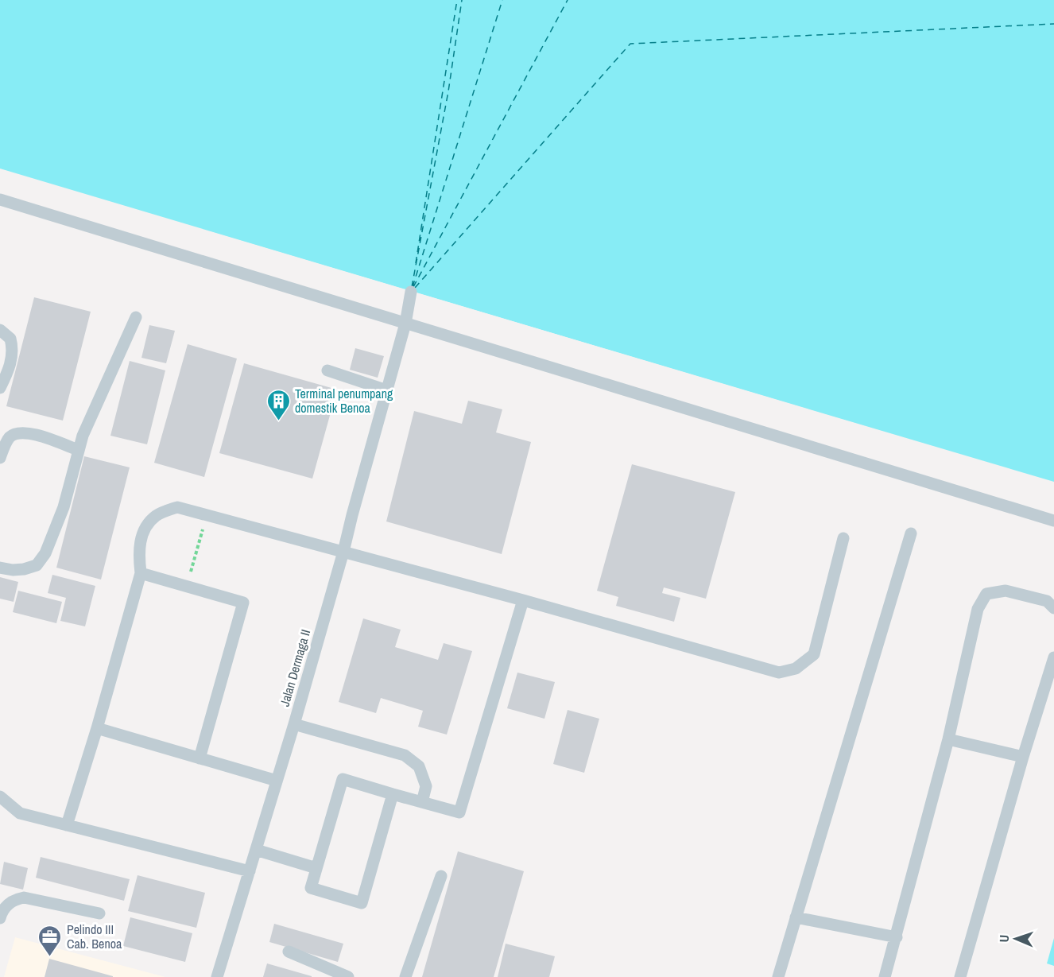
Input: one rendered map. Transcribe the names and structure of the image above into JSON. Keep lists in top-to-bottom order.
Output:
{
  "streets": {
    "lane": ["Jalan Dermaga II"]
  },
  "places": {
    "building": ["Terminal penumpang domestik Benoa"],
    "office": ["Pelindo III Cab. Benoa"]
  },
  "north": "left"
}
